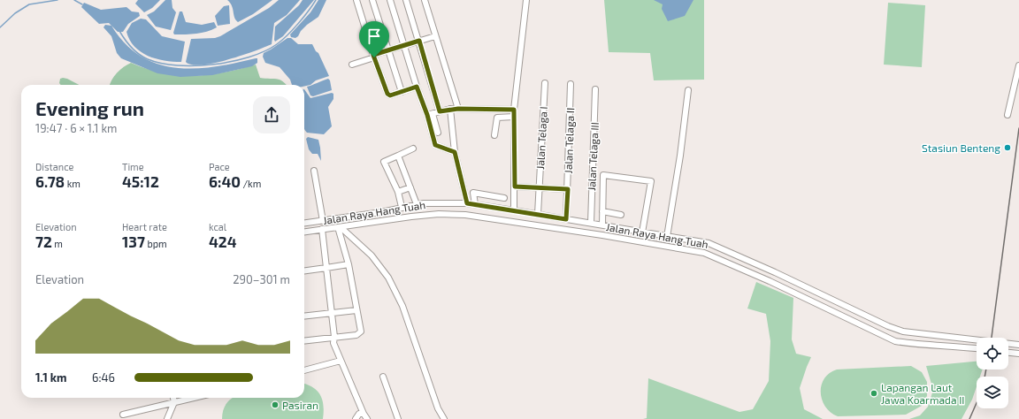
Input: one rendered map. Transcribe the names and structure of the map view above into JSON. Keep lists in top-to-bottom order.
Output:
{
  "streets": {
    "street": [
      "Jalan Telaga I",
      "Jalan Telaga II",
      "Jalan Telaga III",
      "Jalan Raya Hang Tuah"
    ]
  },
  "crossings": [
    ["Jalan Telaga I", "Jalan Raya Hang Tuah"],
    ["Jalan Telaga II", "Jalan Raya Hang Tuah"],
    ["Jalan Telaga III", "Jalan Raya Hang Tuah"]
  ],
  "places": ["Stasiun Benteng", "Lapangan Laut Jawa Koarmada II", "Pasiran"],
  "page": {
    "heading": ["Evening run", "19:47 · 6 × 1.1 km"],
    "stats": [
      ["Distance", "6.78 km"],
      ["Time", "45:12"],
      ["Pace", "6:40 /km"],
      ["Elevation", "72 m"],
      ["Heart rate", "137 bpm"],
      ["kcal", "424"]
    ],
    "chart": ["Elevation", "290–301 m"],
    "list": [
      {
        "name": "1.1 km",
        "note": "6:46"
      }
    ]
  }
}
